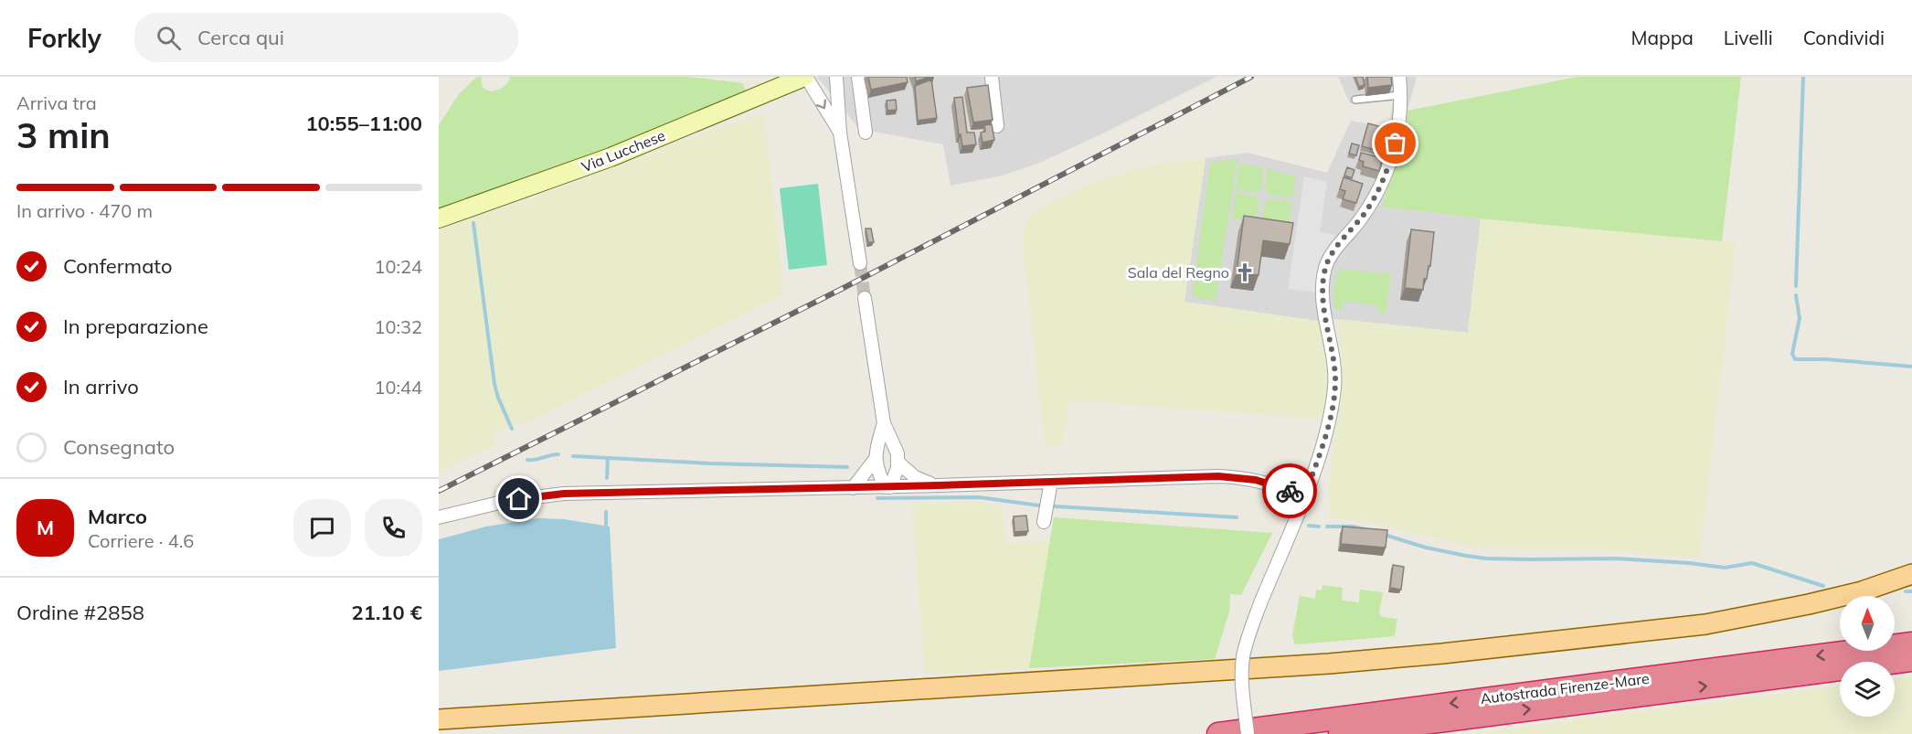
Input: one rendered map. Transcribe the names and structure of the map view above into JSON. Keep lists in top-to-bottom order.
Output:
{
  "streets": {
    "highway": ["Autostrada Firenze-Mare"],
    "street": ["Via Lucchese"]
  },
  "places": {
    "church": ["Sala del Regno"]
  },
  "north": "top",
  "page": {
    "header": "Forkly",
    "search": "Cerca qui",
    "nav": ["Mappa", "Livelli", "Condividi"],
    "heading": ["3 min", "Arriva tra", "10:55–11:00"],
    "panel": [
      "Marco",
      "Corriere · 4.6",
      "Ordine #2858",
      "21.10 €"
    ],
    "bar": "In arrivo · 470 m",
    "list": [
      ["Confermato", "10:24"],
      ["In preparazione", "10:32"],
      ["In arrivo", "10:44"],
      "Consegnato"
    ],
    "round": "M"
  }
}
